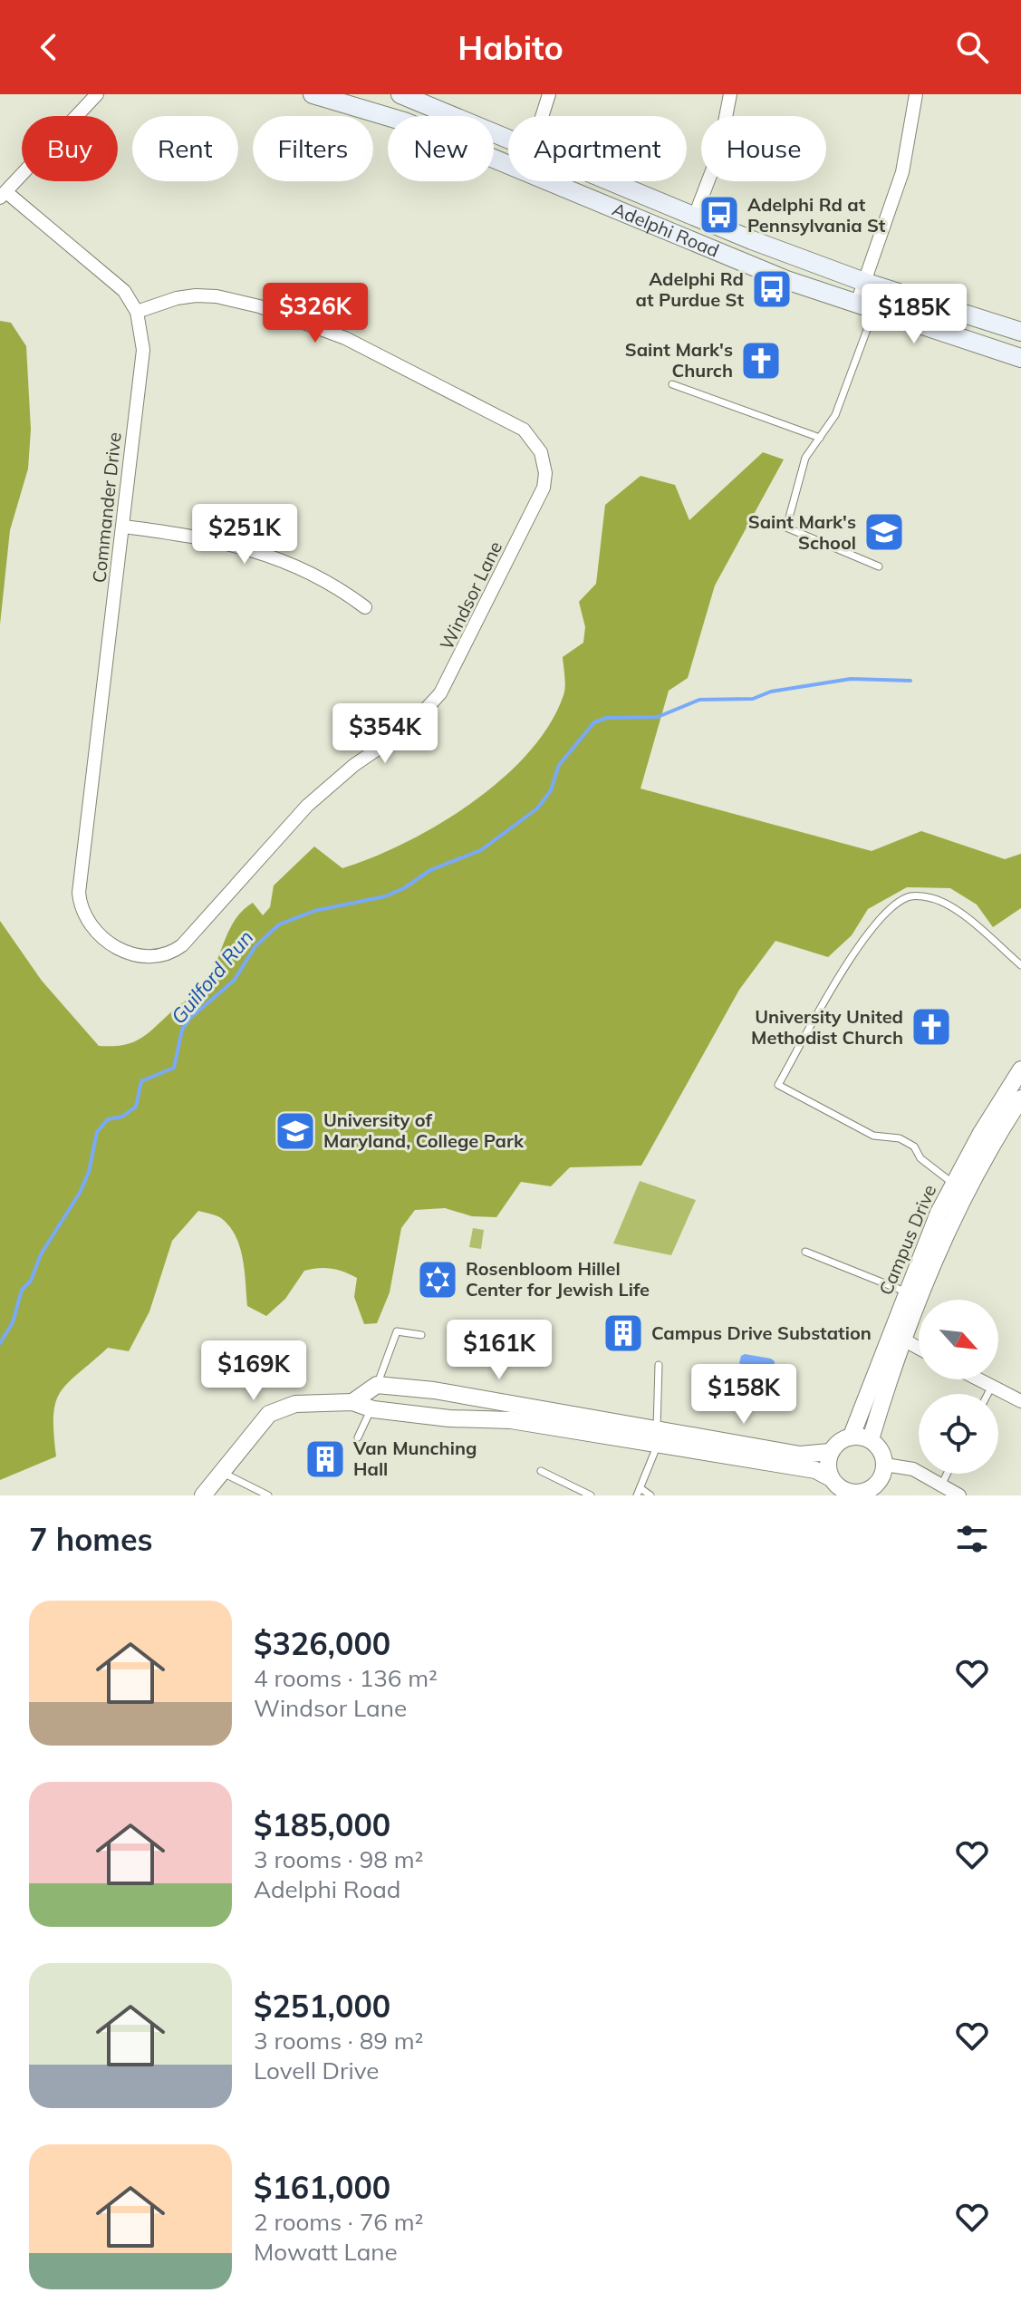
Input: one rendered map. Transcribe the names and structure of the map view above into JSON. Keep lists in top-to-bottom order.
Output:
{
  "streets": {
    "main road": ["Adelphi Road"],
    "street": ["Commander Drive", "Windsor Lane", "Campus Drive"]
  },
  "crossings": [
    ["Commander Drive", "Windsor Lane"]
  ],
  "water": ["Guilford Run"],
  "places": {
    "bus stop": ["Adelphi Rd at Pennsylvania St", "Adelphi Rd at Purdue St"],
    "church": ["Saint Mark's Church", "University United Methodist Church"],
    "school or university": ["Saint Mark's School", "University of Maryland, College Park"],
    "synagogue": ["Rosenbloom Hillel Center for Jewish Life"],
    "building": ["Campus Drive Substation", "Van Munching Hall"]
  },
  "north": "bottom right",
  "page": {
    "header": "Habito",
    "chip": [
      "Buy",
      "Rent",
      "Filters",
      "New",
      "Apartment",
      "House"
    ],
    "price": [
      "$326K",
      "$185K",
      "$251K",
      "$354K",
      "$161K",
      "$169K",
      "$158K"
    ],
    "heading": "7 homes",
    "list": [
      {
        "name": "$326,000",
        "note": "4 rooms · 136 m² · Windsor Lane"
      },
      {
        "name": "$185,000",
        "note": "3 rooms · 98 m² · Adelphi Road"
      },
      {
        "name": "$251,000",
        "note": "3 rooms · 89 m² · Lovell Drive"
      },
      {
        "name": "$161,000",
        "note": "2 rooms · 76 m² · Mowatt Lane"
      }
    ]
  }
}
